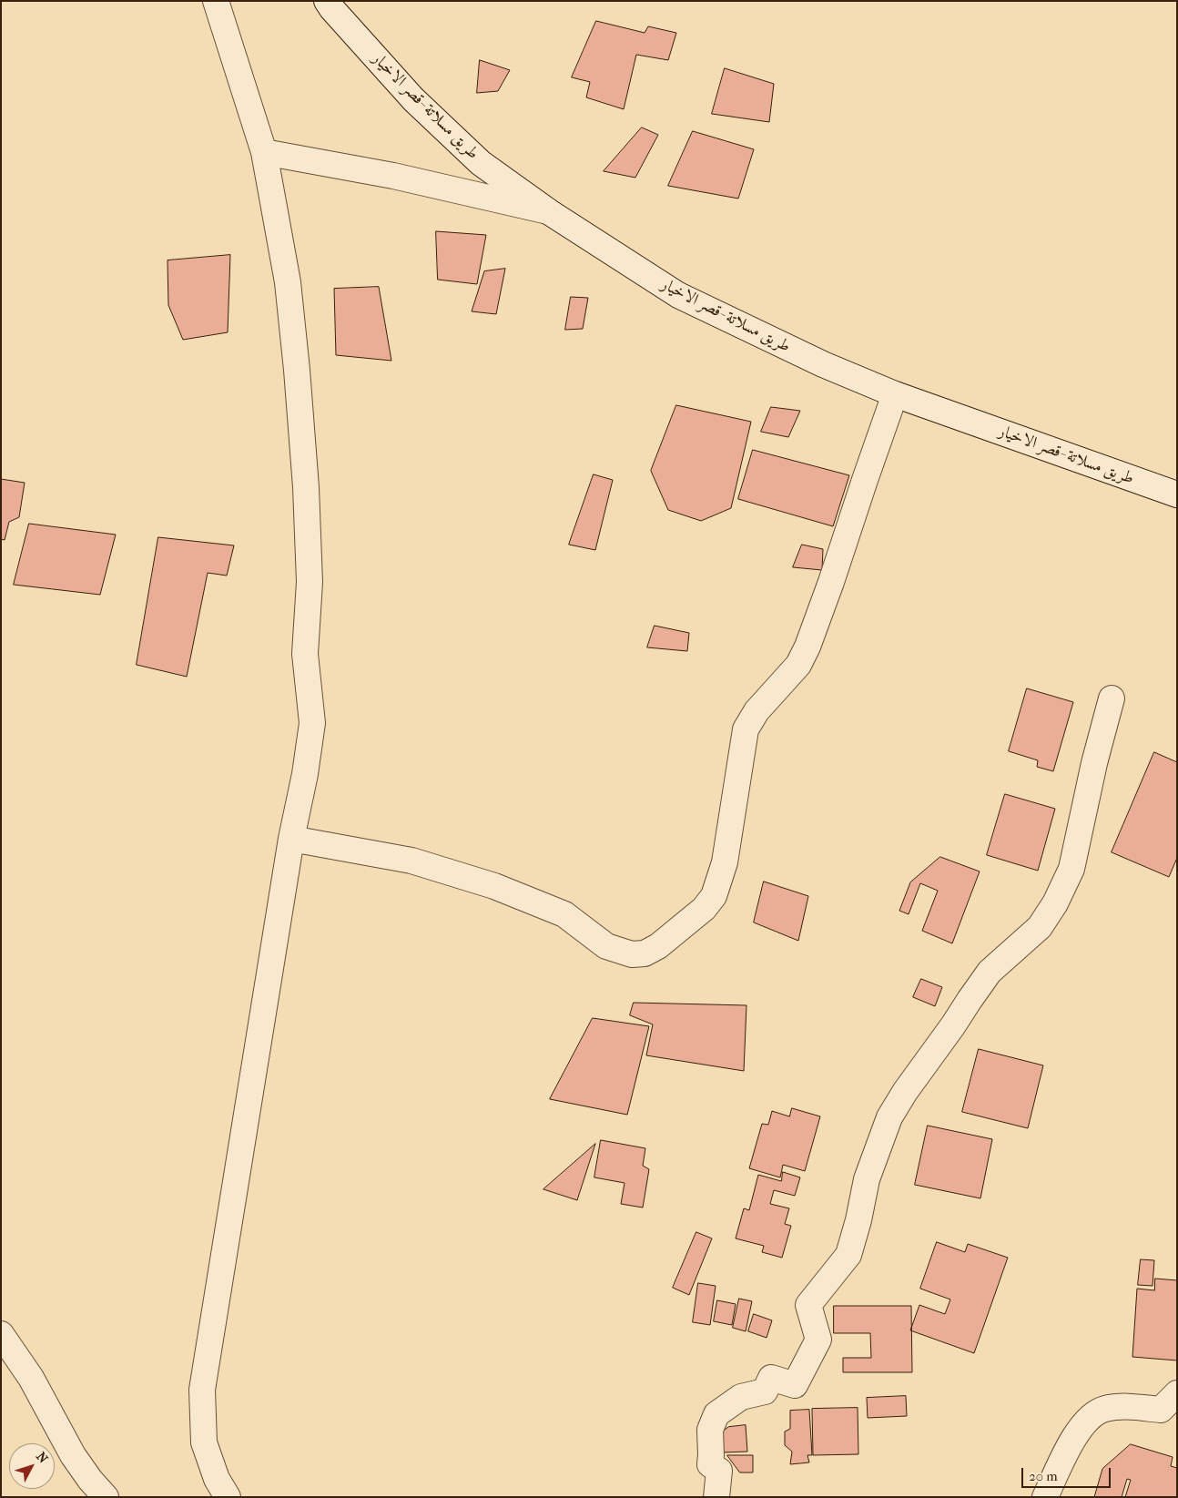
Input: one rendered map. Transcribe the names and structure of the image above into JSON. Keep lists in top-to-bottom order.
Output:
{
  "streets": {
    "street": ["طريق مسلاتة -قصر الاخيار"]
  },
  "scale_bar": "20 m",
  "north": "top right"
}
